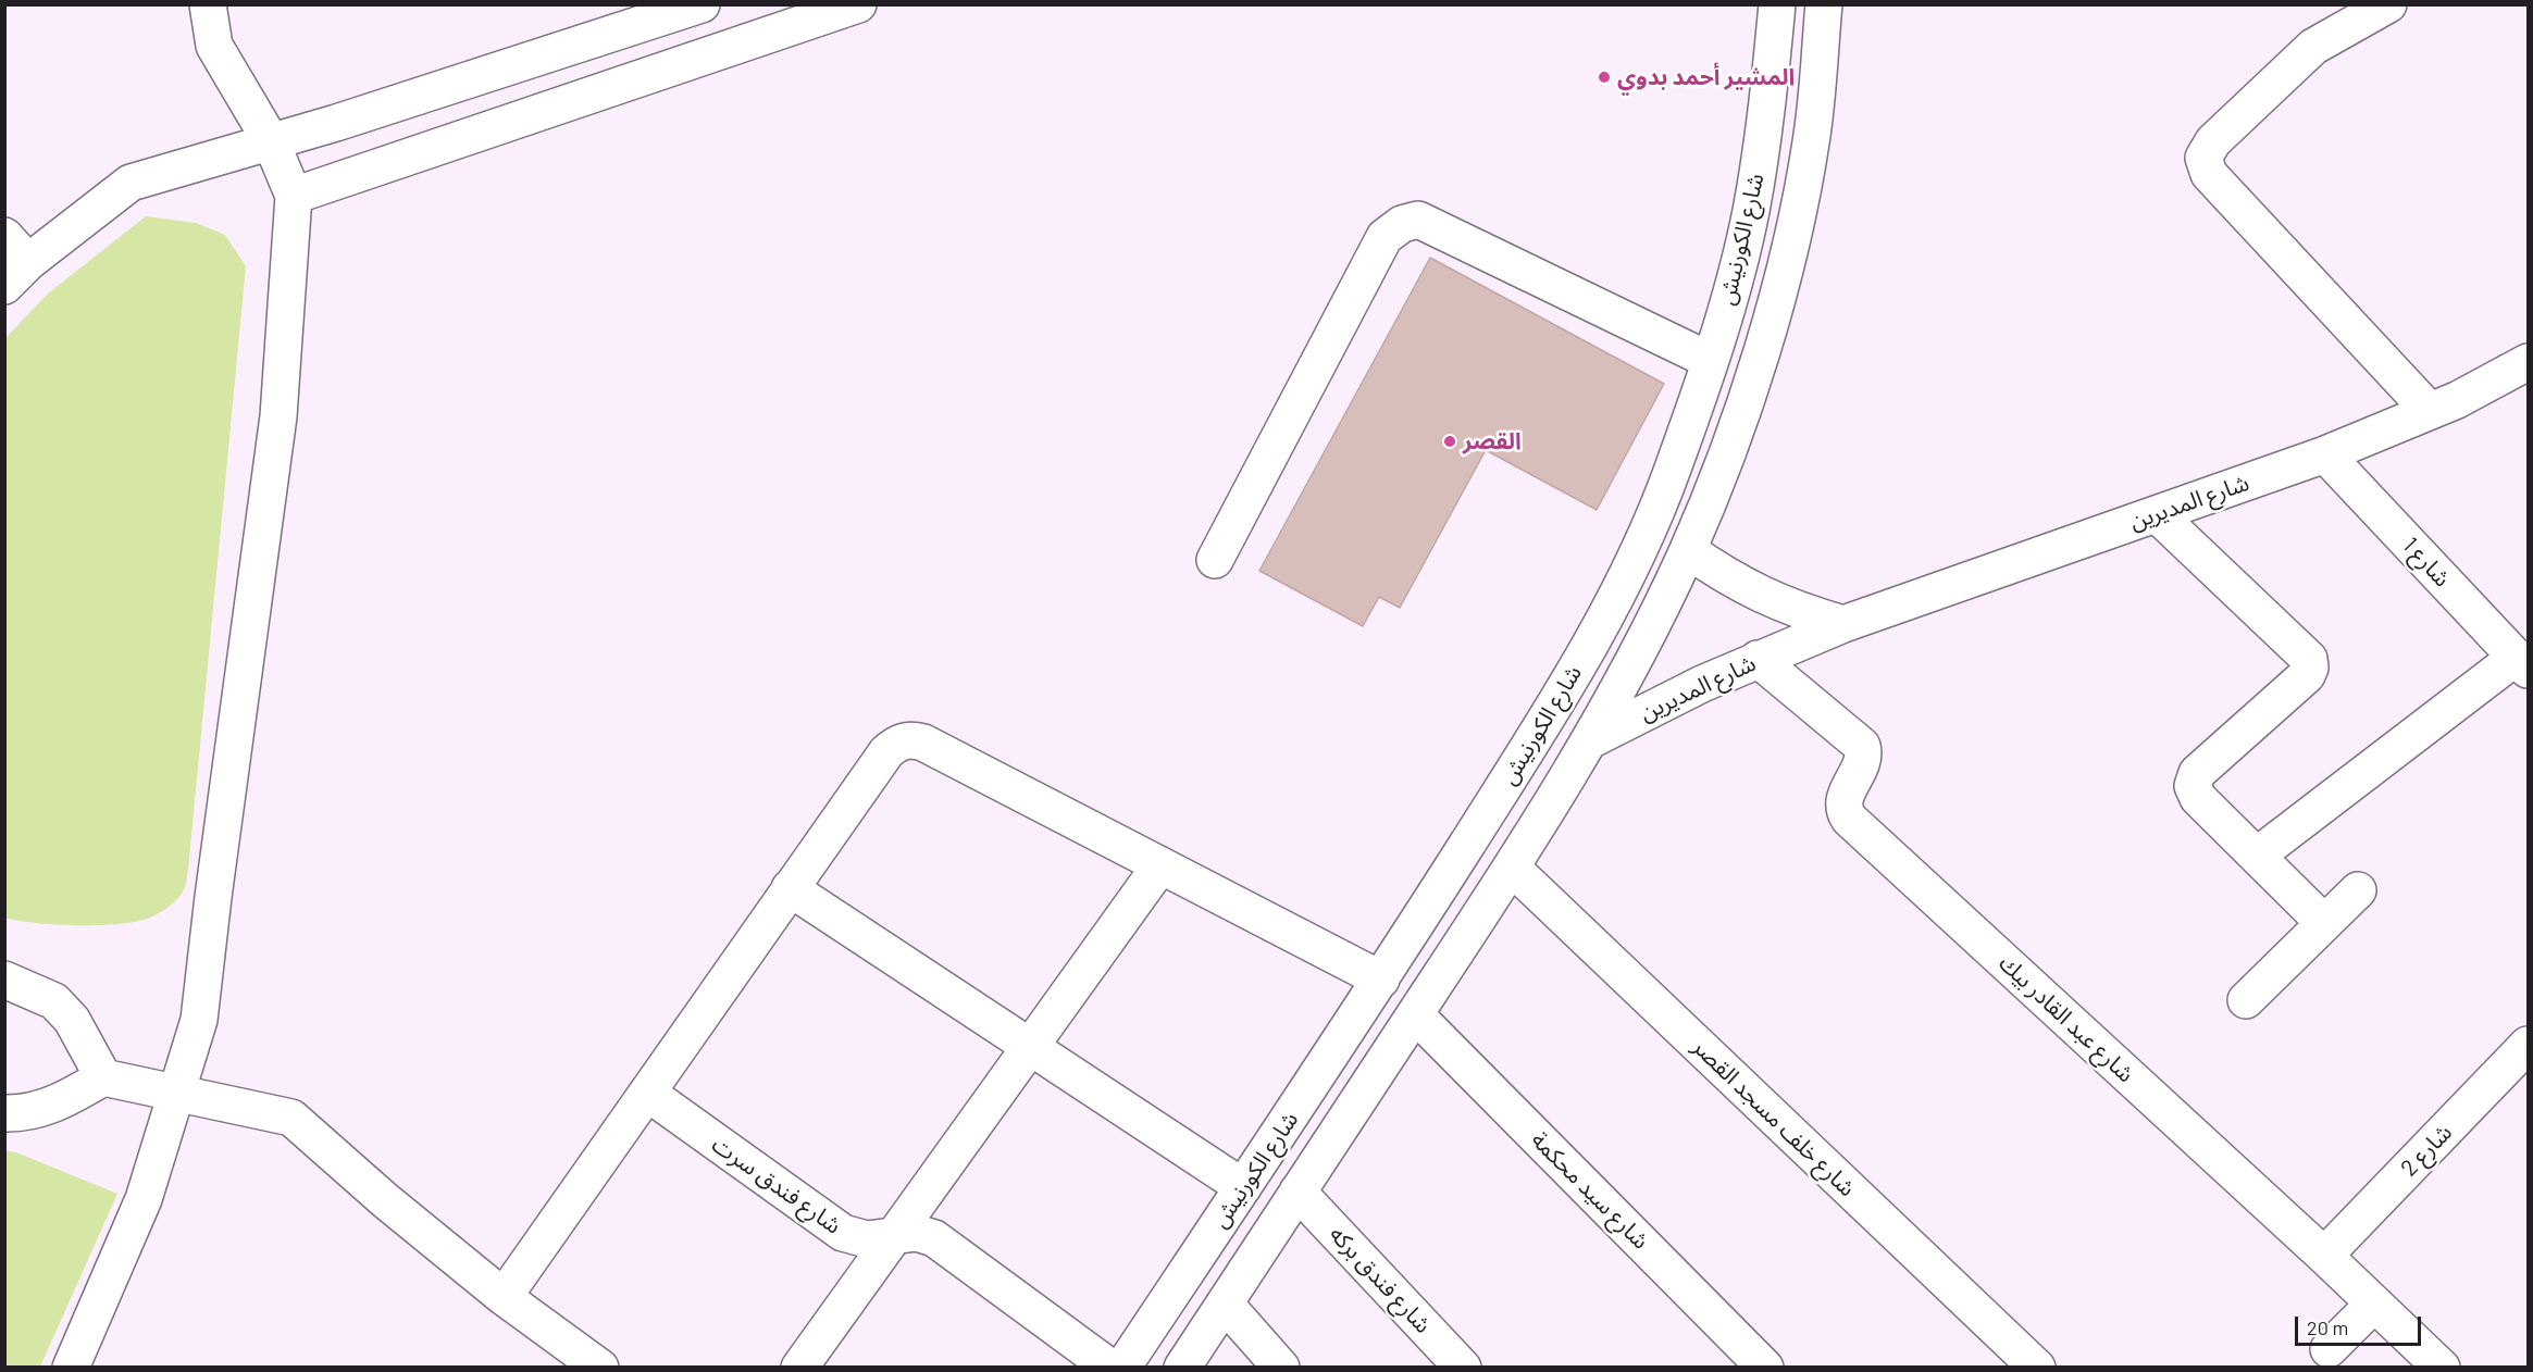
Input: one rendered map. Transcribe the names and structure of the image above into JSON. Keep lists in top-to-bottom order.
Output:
{
  "streets": {
    "street": [
      "شارع الكورنيش",
      "شارع المديرين",
      "شارع 1",
      "شارع عبد القادر بيك",
      "شارع خلف مسجد القصر",
      "شارع 2",
      "شارع فندق سرت",
      "شارع سيد محكمة",
      "شارع فندق بركه"
    ]
  },
  "crossings": [
    ["شارع الكورنيش", "شارع المديرين"],
    ["شارع الكورنيش", "شارع خلف مسجد القصر"],
    ["شارع الكورنيش", "شارع سيد محكمة"],
    ["شارع الكورنيش", "شارع فندق بركه"],
    ["شارع المديرين", "شارع 1"],
    ["شارع المديرين", "شارع عبد القادر بيك"],
    ["شارع عبد القادر بيك", "شارع 2"]
  ],
  "places": ["المشير أحمد بدوي", "القصر"],
  "scale_bar": "20 m"
}
